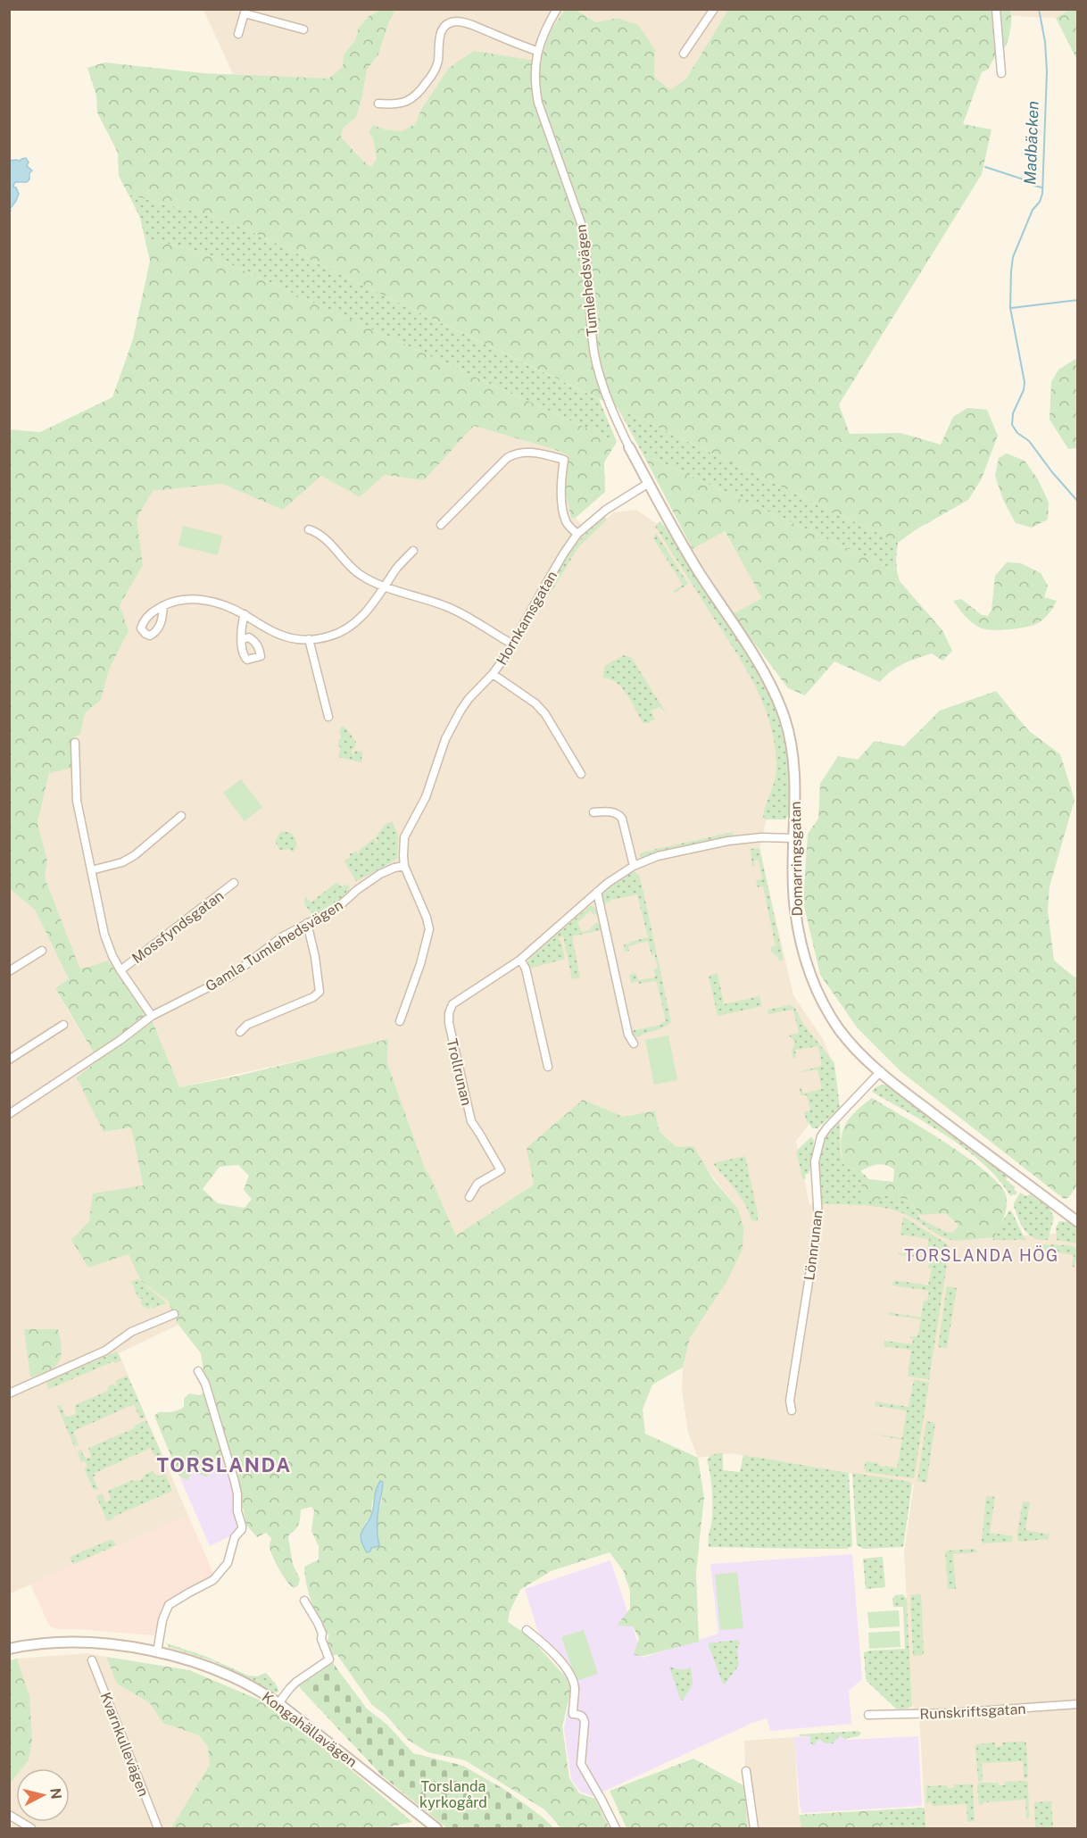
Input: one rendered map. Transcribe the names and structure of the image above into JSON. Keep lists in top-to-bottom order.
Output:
{
  "streets": {
    "street": [
      "Tumlehedsvägen",
      "Hornkamsgatan",
      "Domarringsgatan",
      "Mossfyndsgatan",
      "Gamla Tumlehedsvägen",
      "Trollrunan",
      "Lönnrunan",
      "Runskriftsgatan",
      "Kongahällavägen",
      "Kvarnkullevägen"
    ]
  },
  "crossings": [
    ["Tumlehedsvägen", "Domarringsgatan"],
    ["Hornkamsgatan", "Domarringsgatan"],
    ["Hornkamsgatan", "Gamla Tumlehedsvägen"],
    ["Domarringsgatan", "Trollrunan"],
    ["Domarringsgatan", "Lönnrunan"],
    ["Mossfyndsgatan", "Gamla Tumlehedsvägen"]
  ],
  "districts": ["TORSLANDA HÖG", "TORSLANDA"],
  "water": ["Madbäcken"],
  "parks": ["Torslanda kyrkogård"],
  "north": "right"
}
